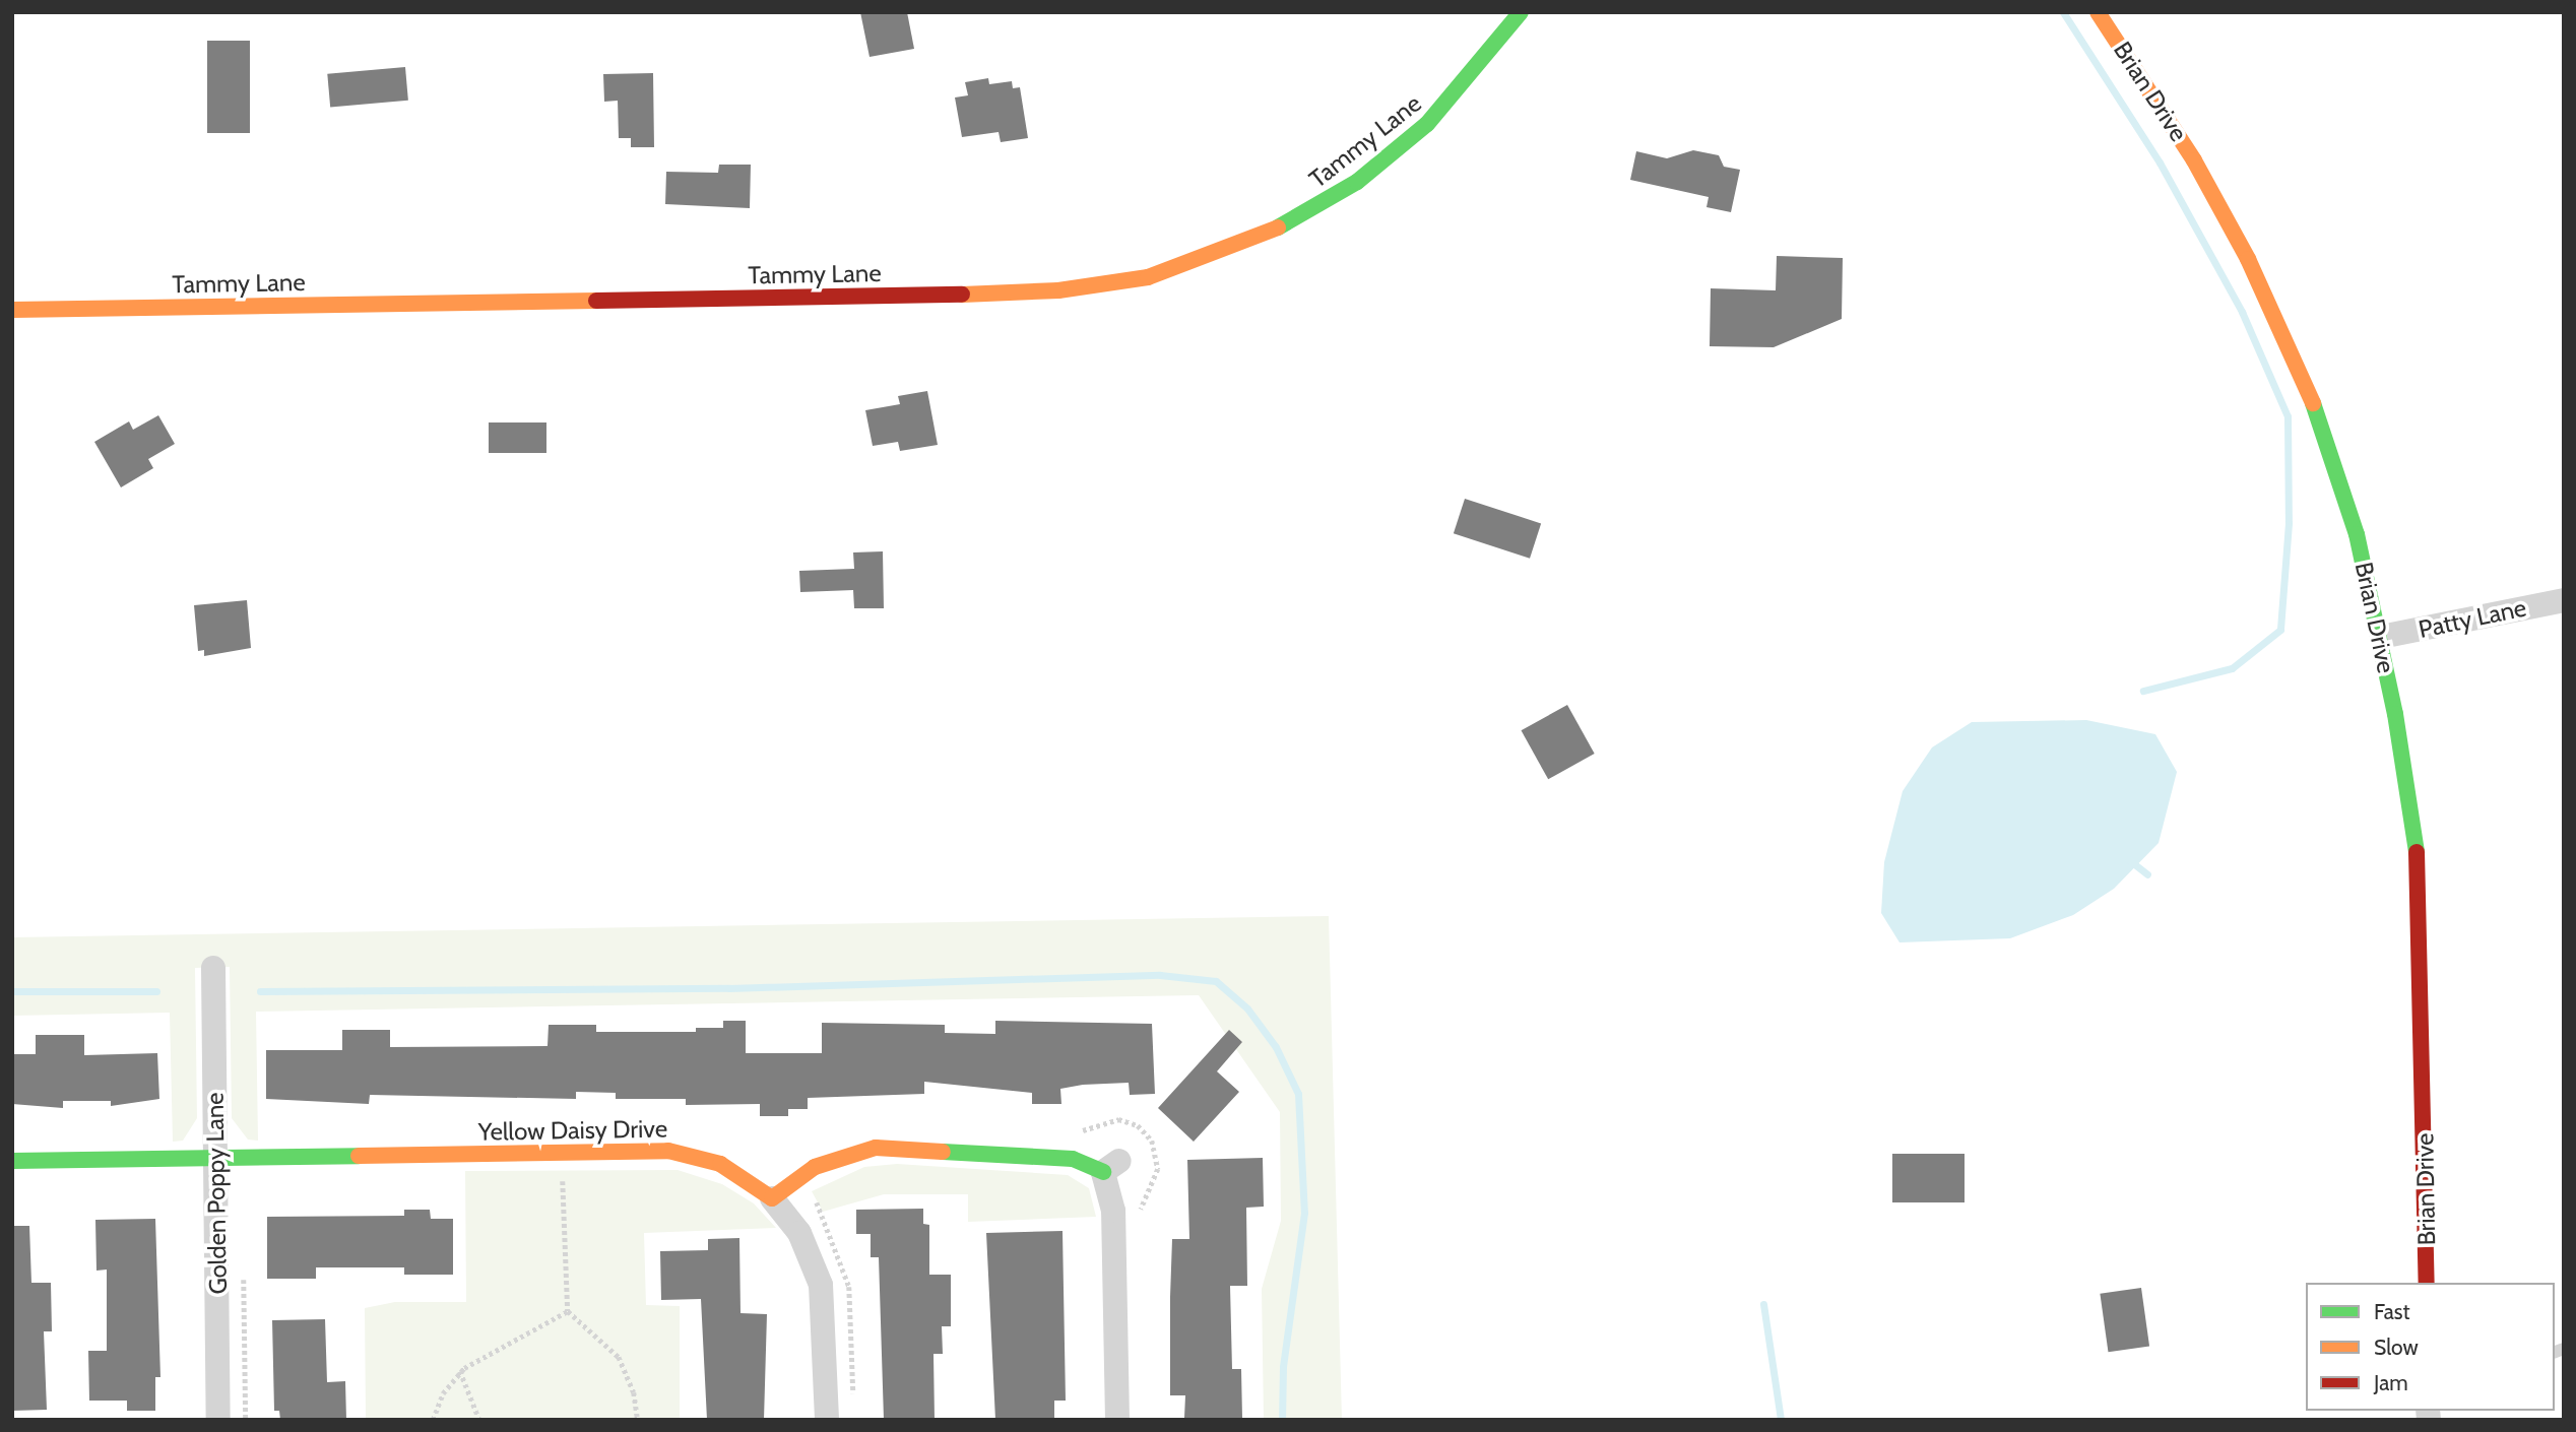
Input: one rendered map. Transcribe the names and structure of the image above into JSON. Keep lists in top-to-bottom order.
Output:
{
  "streets": {
    "street": [
      "Brian Drive",
      "Tammy Lane",
      "Patty Lane",
      "Yellow Daisy Drive",
      "Golden Poppy Lane"
    ]
  },
  "crossings": [
    ["Brian Drive", "Patty Lane"],
    ["Yellow Daisy Drive", "Golden Poppy Lane"]
  ],
  "legend": ["Fast", "Slow", "Jam"]
}
